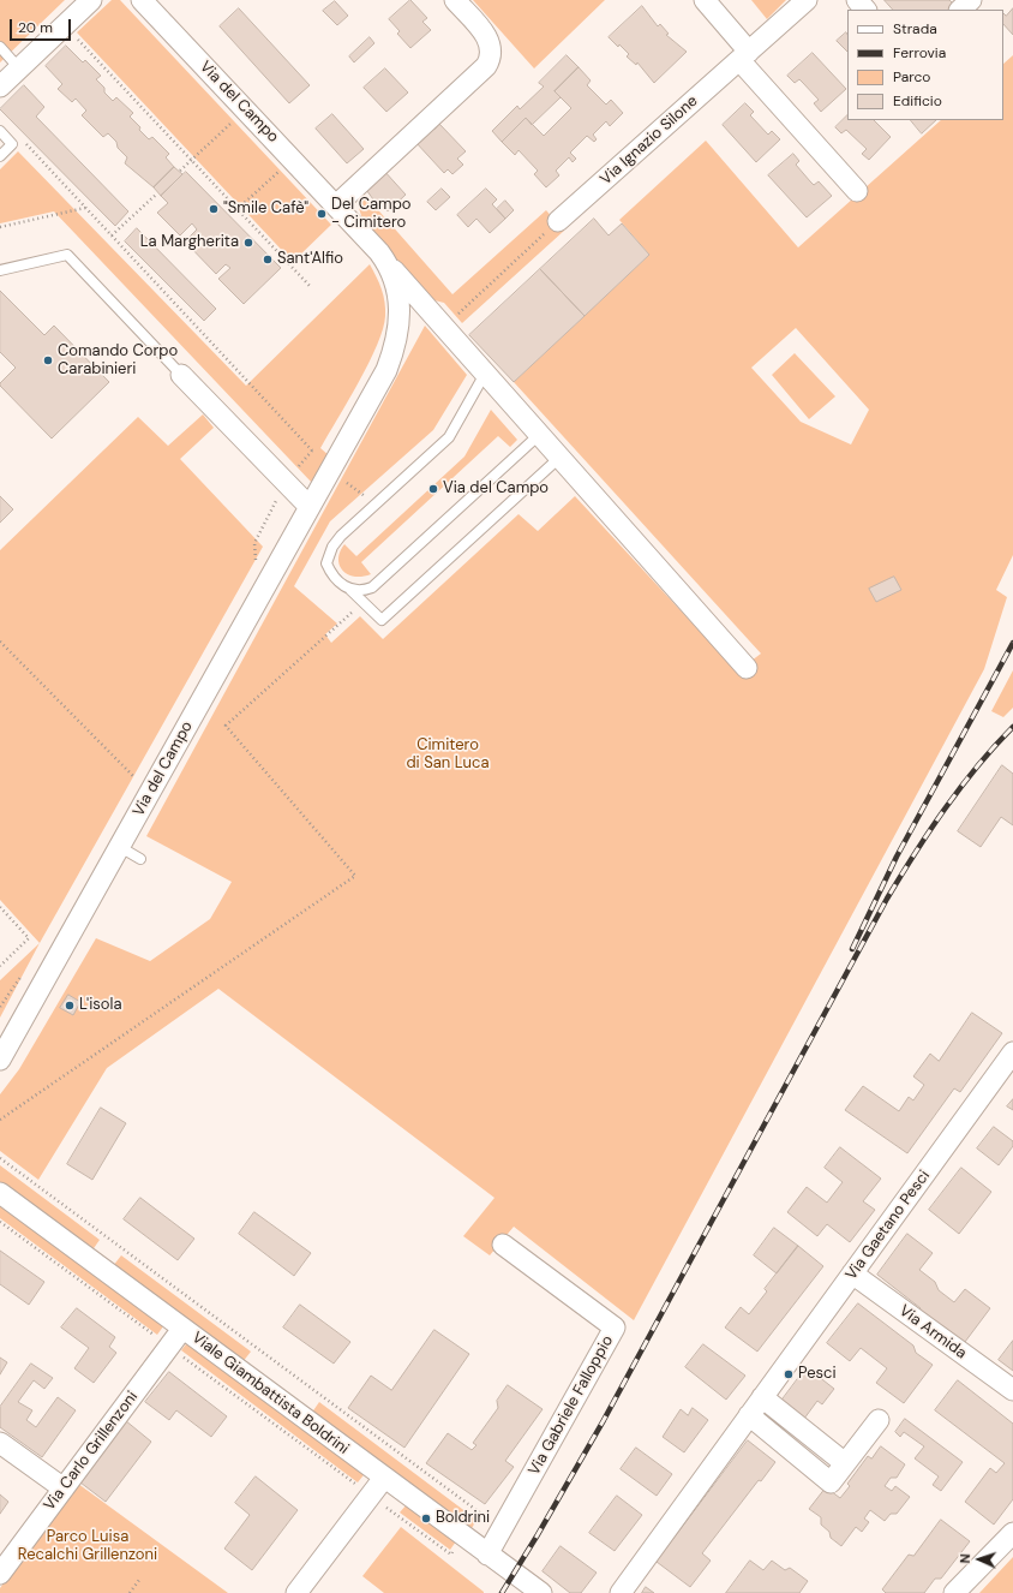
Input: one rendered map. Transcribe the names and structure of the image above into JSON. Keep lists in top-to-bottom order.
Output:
{
  "streets": {
    "street": [
      "Via del Campo",
      "Via Ignazio Silone",
      "Via Gaetano Pesci",
      "Via Armida",
      "Viale Giambattista Boldrini",
      "Via Gabriele Falloppio",
      "Via Carlo Grillenzoni"
    ]
  },
  "crossings": [
    ["Via Gaetano Pesci", "Via Armida"],
    ["Viale Giambattista Boldrini", "Via Gabriele Falloppio"],
    ["Viale Giambattista Boldrini", "Via Carlo Grillenzoni"]
  ],
  "parks": ["Cimitero di San Luca", "Parco Luisa Recalchi Grillenzoni"],
  "places": [
    "\"Smile Cafè\"",
    "Del Campo - Cimitero",
    "La Margherita",
    "Sant'Alfio",
    "Comando Corpo Carabinieri",
    "Via del Campo",
    "L'isola",
    "Pesci",
    "Boldrini"
  ],
  "legend": [
    "Strada",
    "Ferrovia",
    "Parco",
    "Edificio"
  ],
  "scale_bar": "20 m",
  "north": "left"
}
